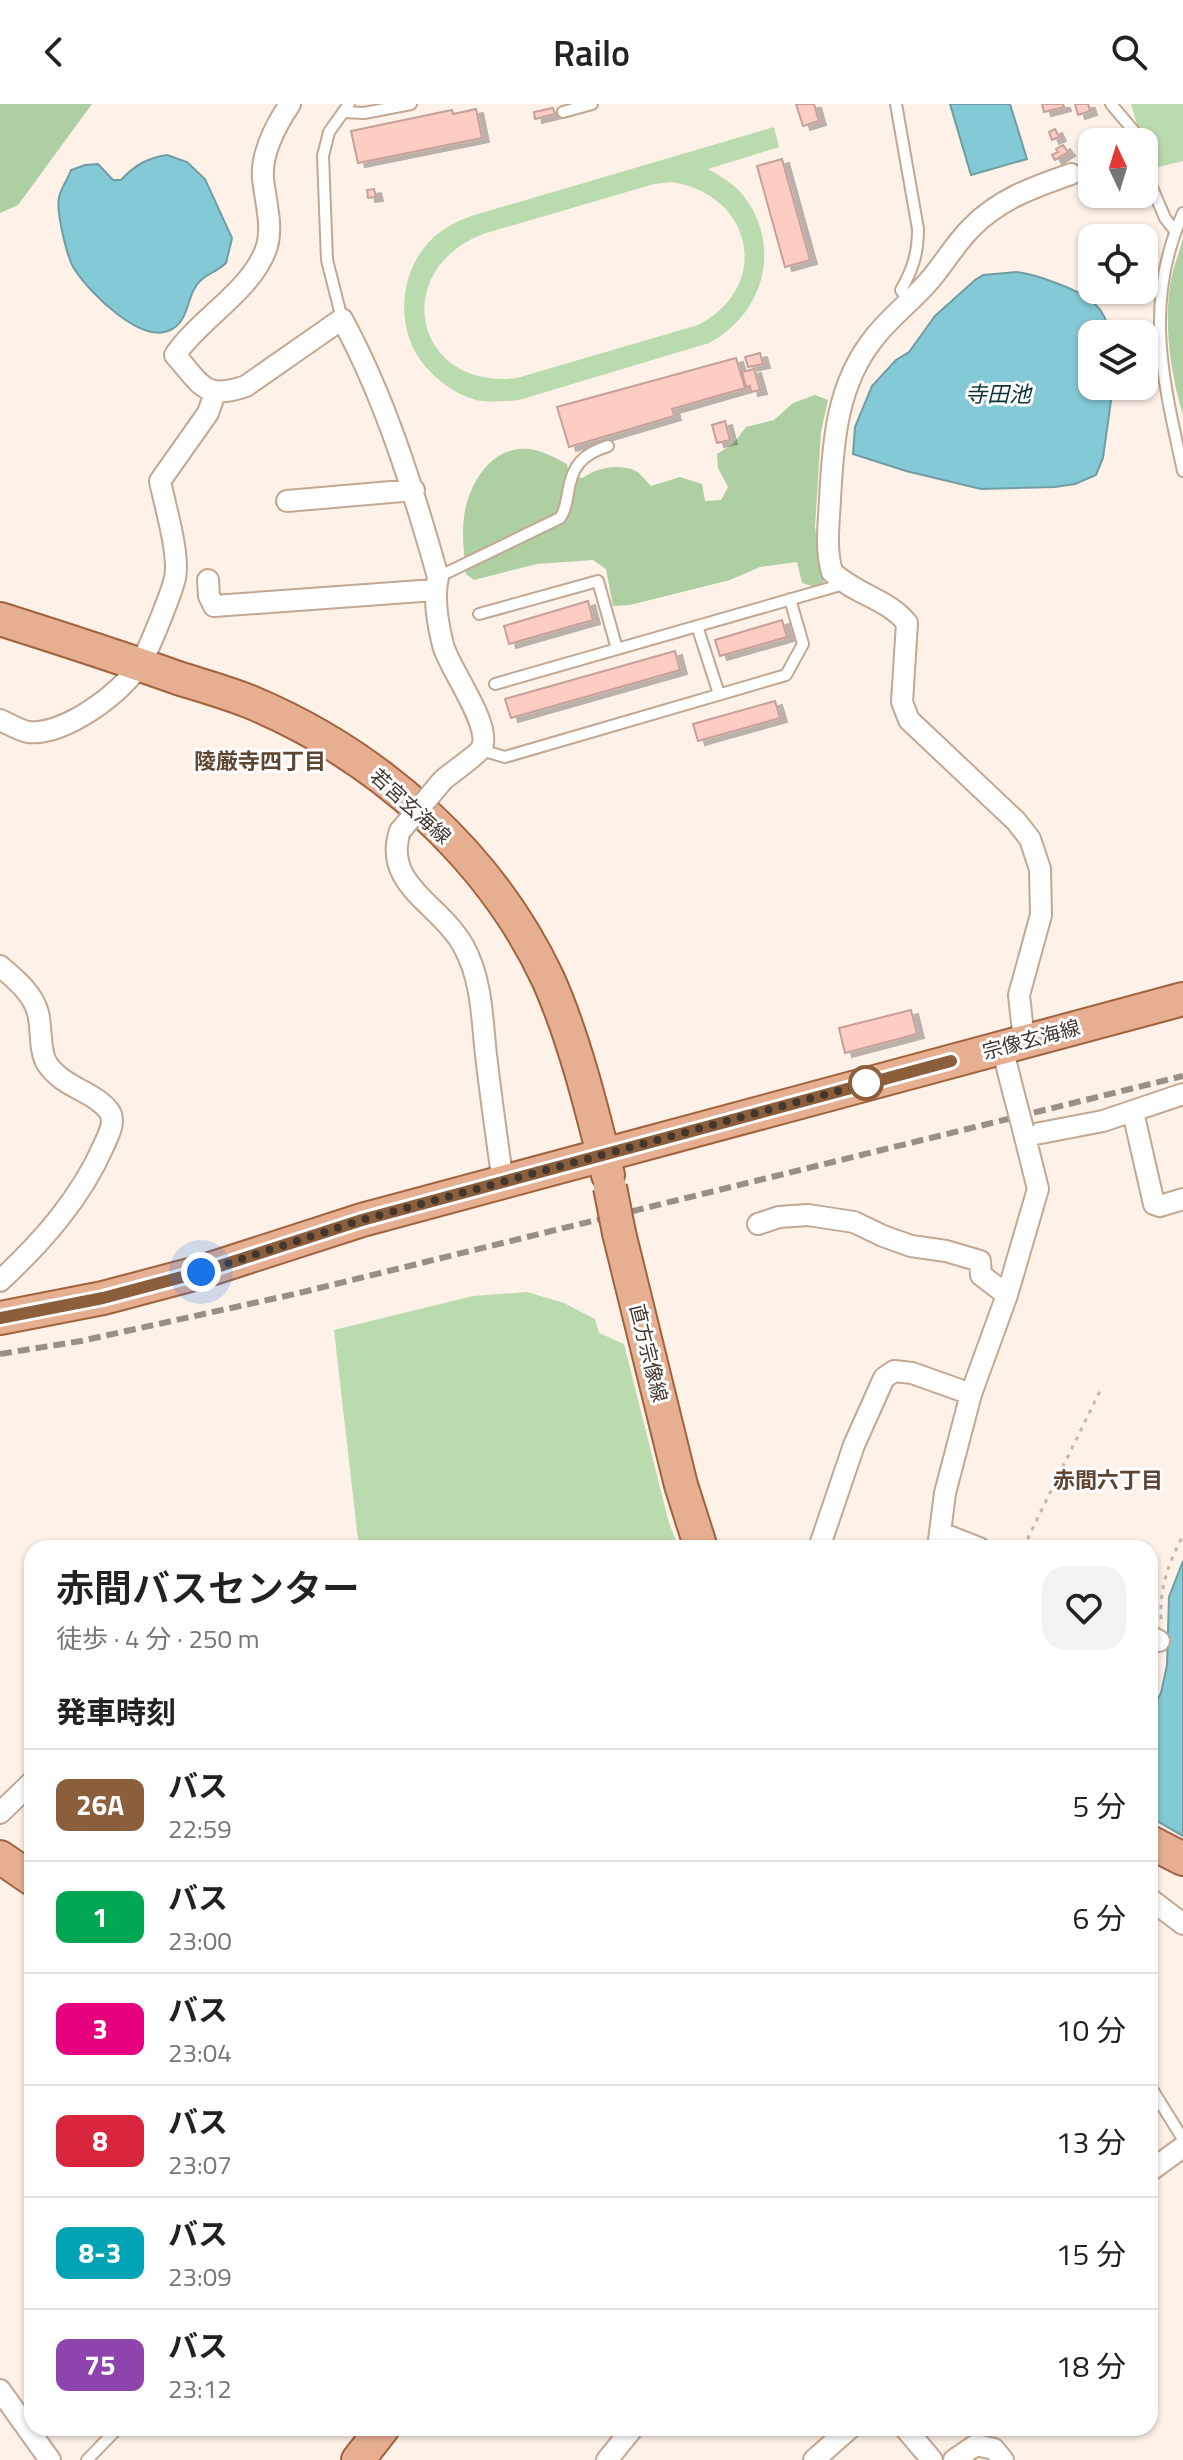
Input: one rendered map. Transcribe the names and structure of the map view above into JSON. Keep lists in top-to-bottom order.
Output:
{
  "streets": {
    "main road": ["若宮玄海線", "宗像玄海線", "直方宗像線"]
  },
  "crossings": [
    ["若宮玄海線", "宗像玄海線"],
    ["若宮玄海線", "直方宗像線"],
    ["宗像玄海線", "直方宗像線"]
  ],
  "districts": ["陵厳寺四丁目", "赤間六丁目"],
  "water": ["寺田池"],
  "lines": ["bus line 26A"],
  "north": "top",
  "page": {
    "header": "Railo",
    "heading": [
      ["赤間バスセンター", "徒歩 · 4 分 · 250 m"],
      "発車時刻"
    ],
    "list": [
      {
        "mark": "26A",
        "name": "バス",
        "note": "22:59",
        "value": "5 分"
      },
      {
        "mark": "1",
        "name": "バス",
        "note": "23:00",
        "value": "6 分"
      },
      {
        "mark": "3",
        "name": "バス",
        "note": "23:04",
        "value": "10 分"
      },
      {
        "mark": "8",
        "name": "バス",
        "note": "23:07",
        "value": "13 分"
      },
      {
        "mark": "8-3",
        "name": "バス",
        "note": "23:09",
        "value": "15 分"
      },
      {
        "mark": "75",
        "name": "バス",
        "note": "23:12",
        "value": "18 分"
      }
    ]
  }
}
